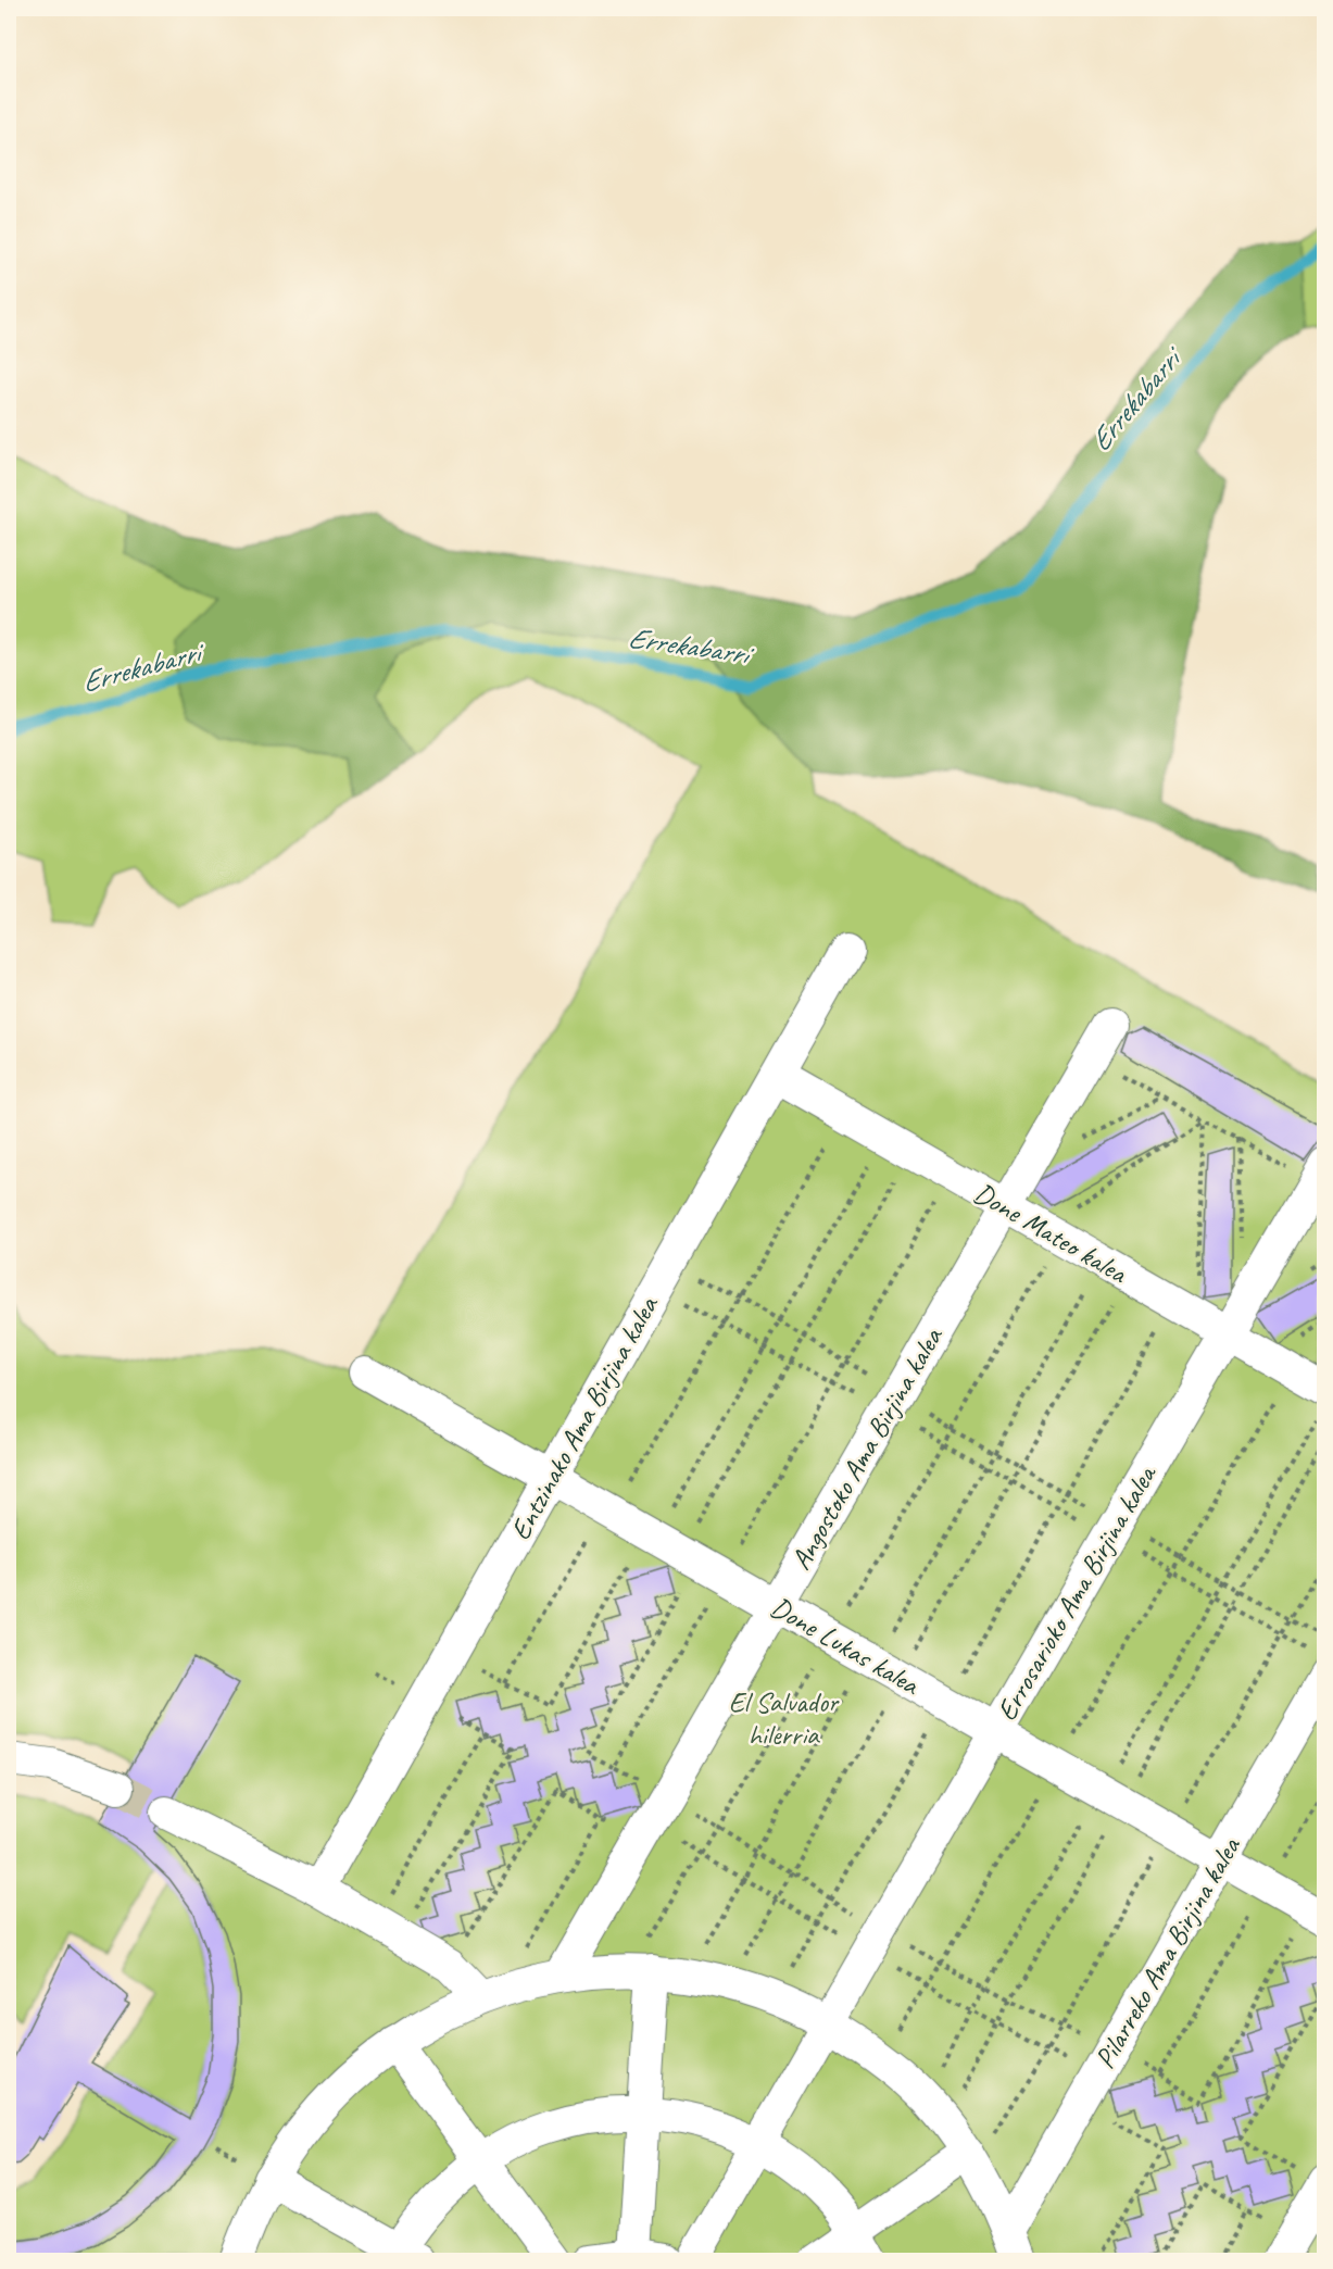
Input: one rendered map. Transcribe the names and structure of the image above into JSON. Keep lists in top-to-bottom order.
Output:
{
  "streets": {
    "street": [
      "Done Mateo kalea",
      "Entzinako Ama Birjina kalea",
      "Angostoko Ama Birjina kalea",
      "Errosarioko Ama Birjina kalea",
      "Done Lukas kalea",
      "Pilarreko Ama Birjina kalea"
    ]
  },
  "crossings": [
    ["Done Mateo kalea", "Entzinako Ama Birjina kalea"],
    ["Done Mateo kalea", "Angostoko Ama Birjina kalea"],
    ["Done Mateo kalea", "Errosarioko Ama Birjina kalea"],
    ["Entzinako Ama Birjina kalea", "Done Lukas kalea"],
    ["Angostoko Ama Birjina kalea", "Done Lukas kalea"],
    ["Errosarioko Ama Birjina kalea", "Done Lukas kalea"],
    ["Done Lukas kalea", "Pilarreko Ama Birjina kalea"]
  ],
  "water": ["Errekabarri"],
  "parks": ["El Salvador hilerria"]
}
